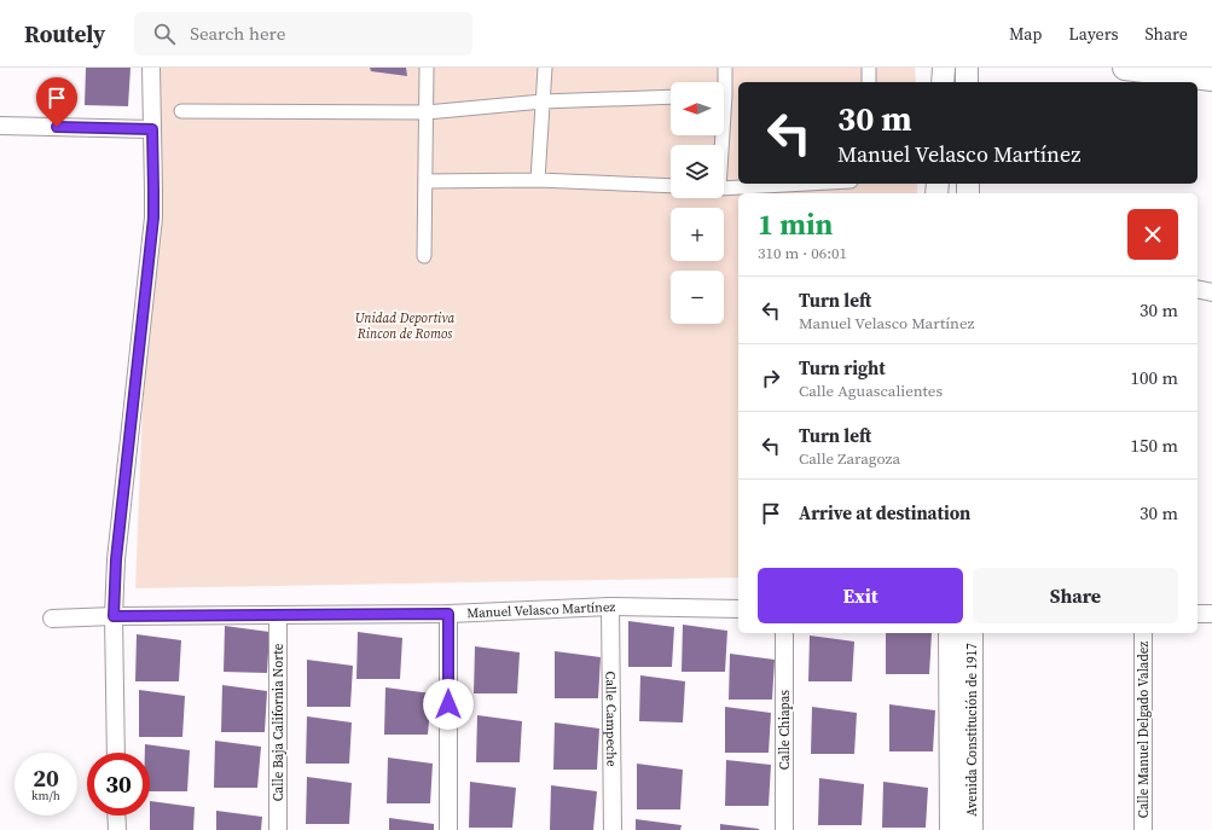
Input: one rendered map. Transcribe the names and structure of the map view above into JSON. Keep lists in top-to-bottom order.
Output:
{
  "streets": {
    "street": [
      "Manuel Velasco Martínez",
      "Calle Campeche",
      "Calle Baja California Norte",
      "Calle Chiapas",
      "Avenida Constitución de 1917",
      "Calle Manuel Delgado Valadez"
    ]
  },
  "crossings": [
    ["Manuel Velasco Martínez", "Calle Campeche"],
    ["Manuel Velasco Martínez", "Calle Baja California Norte"]
  ],
  "parks": ["Unidad Deportiva Rincon de Romos"],
  "north": "left",
  "page": {
    "header": "Routely",
    "search": "Search here",
    "nav": ["Map", "Layers", "Share"],
    "map_buttons": ["+", "−"],
    "turn": ["30 m", "Manuel Velasco Martínez"],
    "heading": ["1 min", "310 m · 06:01"],
    "list": [
      {
        "name": "Turn left",
        "note": "Manuel Velasco Martínez",
        "value": "30 m"
      },
      {
        "name": "Turn right",
        "note": "Calle Aguascalientes",
        "value": "100 m"
      },
      {
        "name": "Turn left",
        "note": "Calle Zaragoza",
        "value": "150 m"
      },
      {
        "name": "Arrive at destination",
        "value": "30 m"
      }
    ],
    "buttons": ["Exit", "Share"],
    "speed": "20 km/h",
    "limit": "30"
  }
}
